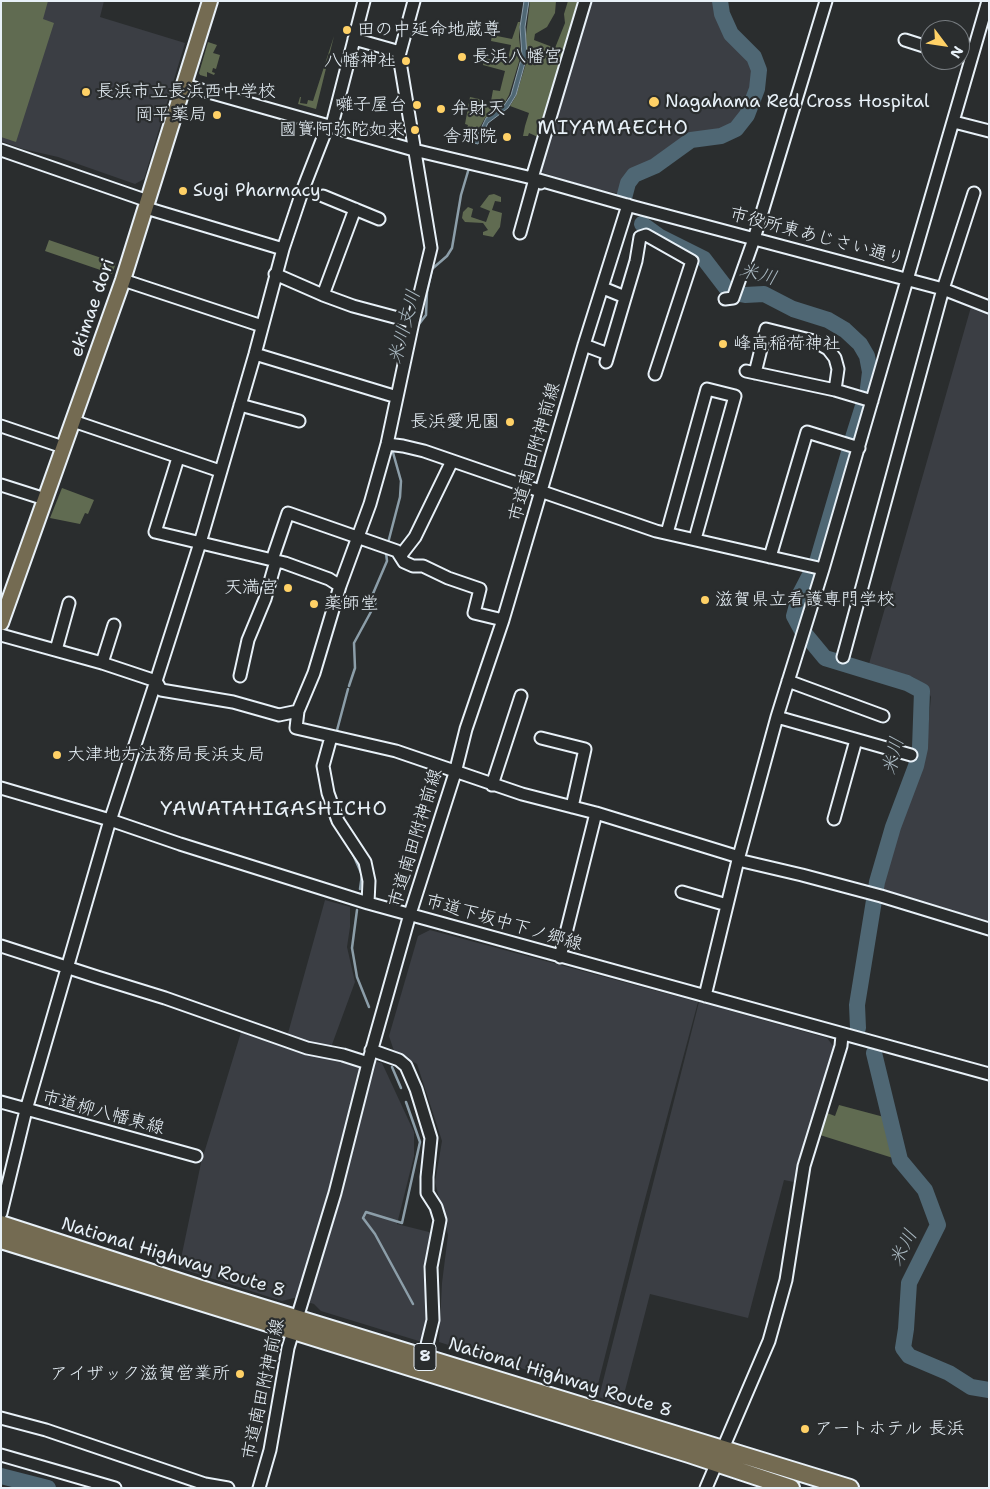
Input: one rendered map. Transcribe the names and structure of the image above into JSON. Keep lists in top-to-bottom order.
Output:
{
  "streets": {
    "highway": ["National Highway Route 8", "8"],
    "main road": ["ekimae dori"],
    "street": [
      "市役所東あじさい通り",
      "市道南田附神前線",
      "市道下坂中下ノ郷線",
      "市道柳八幡東線"
    ]
  },
  "crossings": [
    ["市役所東あじさい通り", "ekimae dori"],
    ["市役所東あじさい通り", "市道南田附神前線"],
    ["市道南田附神前線", "市道下坂中下ノ郷線"],
    ["市道南田附神前線", "National Highway Route 8"]
  ],
  "districts": ["MIYAMAECHO", "YAWATAHIGASHICHO"],
  "water": ["米川", "米川支川"],
  "places": [
    "田の中延命地蔵尊",
    "長浜八幡宮",
    "八幡神社",
    "長浜市立長浜西中学校",
    "Nagahama Red Cross Hospital",
    "囃子屋台",
    "弁財天",
    "岡平薬局",
    "國寶阿弥陀如来",
    "舎那院",
    "Sugi Pharmacy",
    "峰高稲荷神社",
    "長浜愛児園",
    "天満宮",
    "滋賀県立看護専門学校",
    "薬師堂",
    "大津地方法務局長浜支局",
    "アイザック滋賀営業所",
    "アートホテル 長浜"
  ],
  "north": "bottom right"
}
